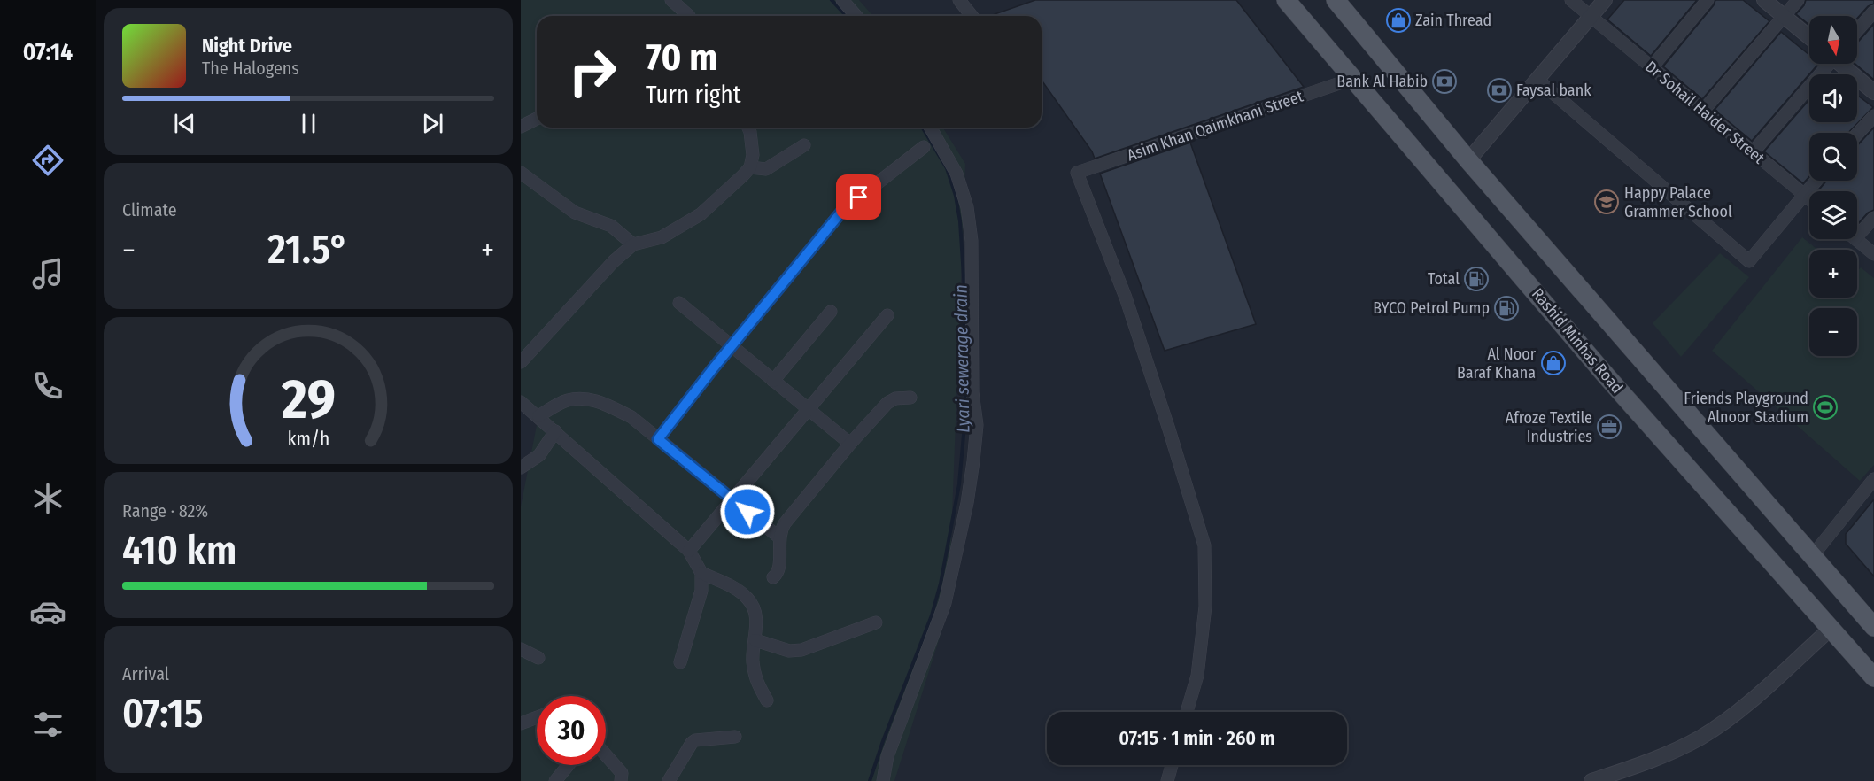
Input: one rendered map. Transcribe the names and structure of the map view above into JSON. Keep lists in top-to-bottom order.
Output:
{
  "streets": {
    "main road": ["Rashid Minhas Road"],
    "street": ["Dr Sohail Haider Street", "Asim Khan Qaimkhani Street"]
  },
  "crossings": [
    ["Asim Khan Qaimkhani Street", "Rashid Minhas Road"]
  ],
  "water": ["Lyari sewerage drain"],
  "places": {
    "shop": ["Zain Thread", "Al Noor Baraf Khana"],
    "bank": ["Bank Al Habib", "Faysal bank"],
    "school or university": ["Happy Palace Grammer School"],
    "fuel station": ["Total", "BYCO Petrol Pump"],
    "sports": ["Friends Playground Alnoor Stadium"],
    "office": ["Afroze Textile Industries"]
  },
  "north": "bottom",
  "page": {
    "tabs": "07:14",
    "map_buttons": ["+", "−"],
    "turn": ["70 m", "Turn right"],
    "song": ["Night Drive", "The Halogens"],
    "tile": [
      "Climate",
      ["Range · 82%", "410 km"],
      ["Arrival", "07:15"]
    ],
    "heat": ["−", "21.5°", "+"],
    "limit": "30",
    "trip": "07:15 · 1 min · 260 m",
    "gauge": ["29", "km/h"]
  }
}
